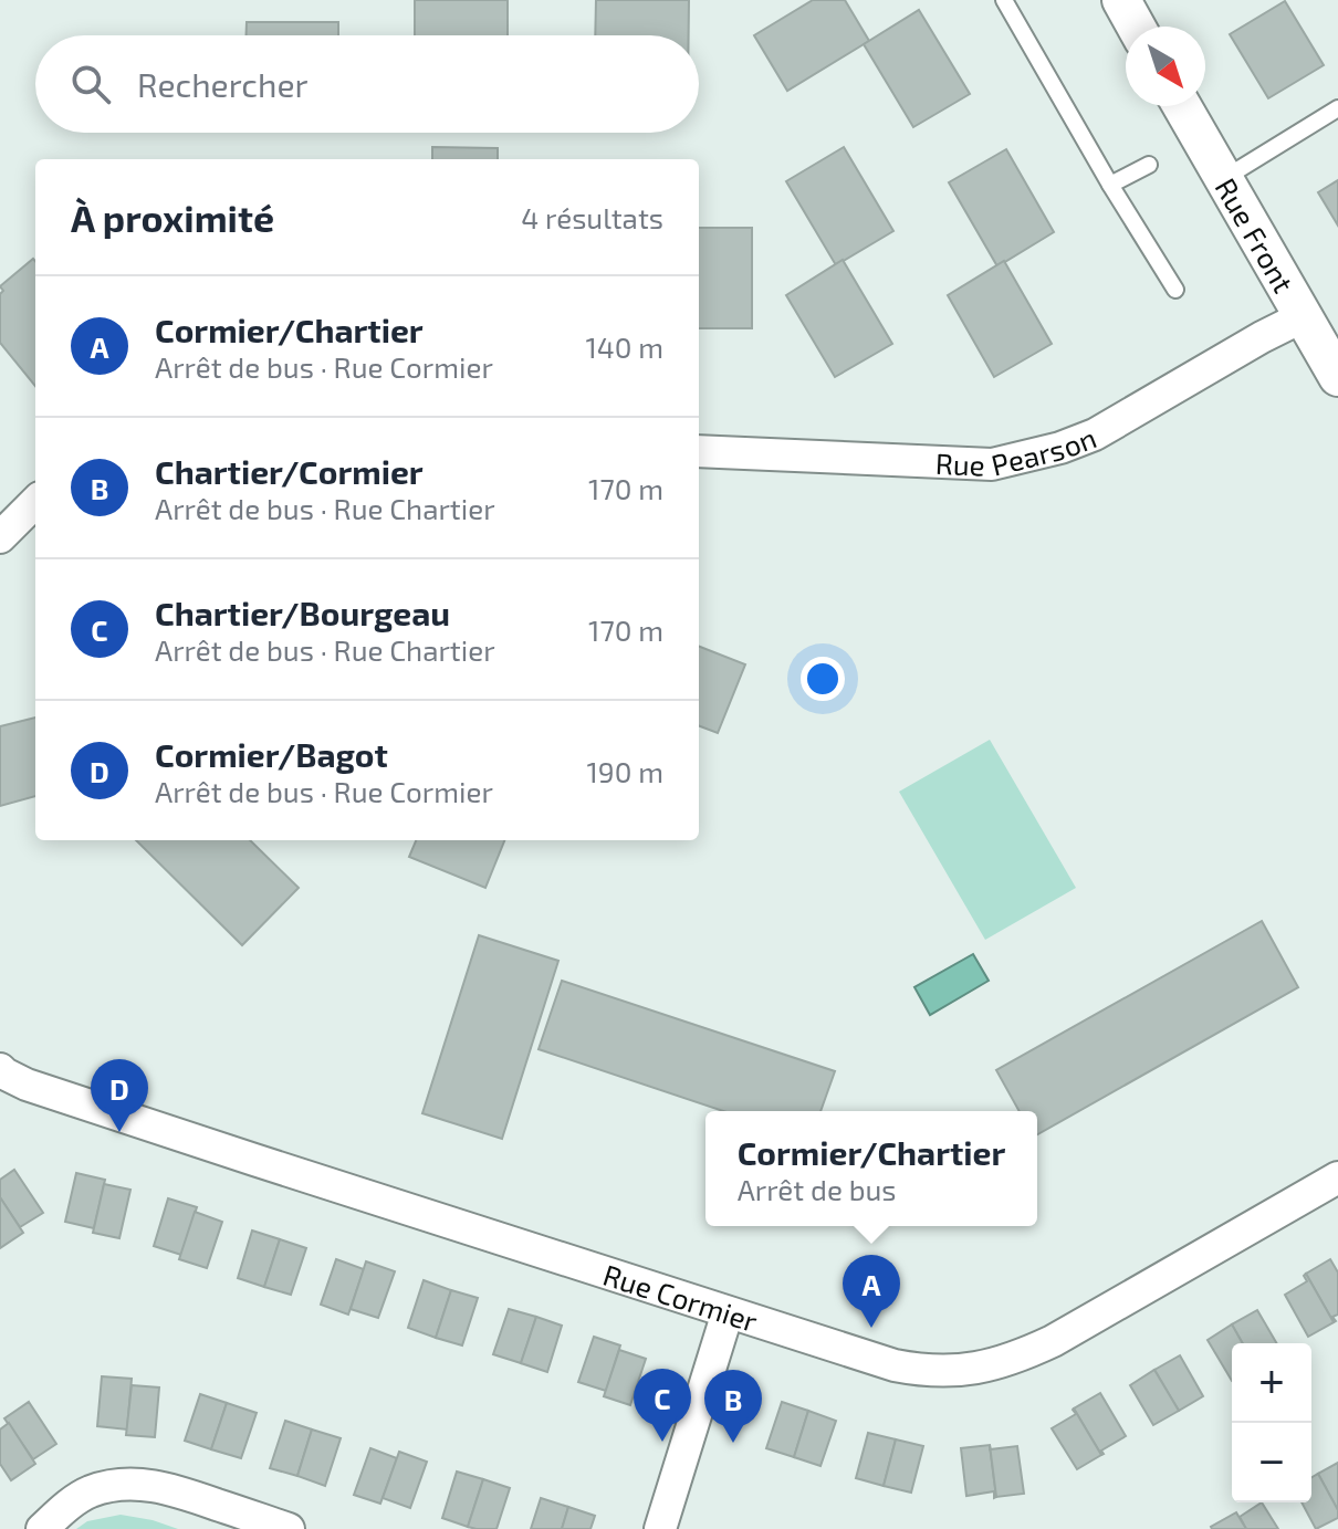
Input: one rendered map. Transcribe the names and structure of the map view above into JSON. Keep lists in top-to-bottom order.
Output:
{
  "streets": {
    "street": ["Rue Front", "Rue Pearson", "Rue Cormier"]
  },
  "crossings": [
    ["Rue Front", "Rue Pearson"]
  ],
  "north": "bottom right",
  "page": {
    "search": "Rechercher",
    "heading": ["À proximité", "4 résultats"],
    "list": [
      {
        "mark": "A",
        "name": "Cormier/Chartier",
        "note": "Arrêt de bus · Rue Cormier",
        "value": "140 m"
      },
      {
        "mark": "B",
        "name": "Chartier/Cormier",
        "note": "Arrêt de bus · Rue Chartier",
        "value": "170 m"
      },
      {
        "mark": "C",
        "name": "Chartier/Bourgeau",
        "note": "Arrêt de bus · Rue Chartier",
        "value": "170 m"
      },
      {
        "mark": "D",
        "name": "Cormier/Bagot",
        "note": "Arrêt de bus · Rue Cormier",
        "value": "190 m"
      }
    ],
    "pins": [
      "D",
      "A",
      "C",
      "B"
    ],
    "popup": ["Cormier/Chartier", "Arrêt de bus"],
    "map_buttons": ["+", "−"]
  }
}
